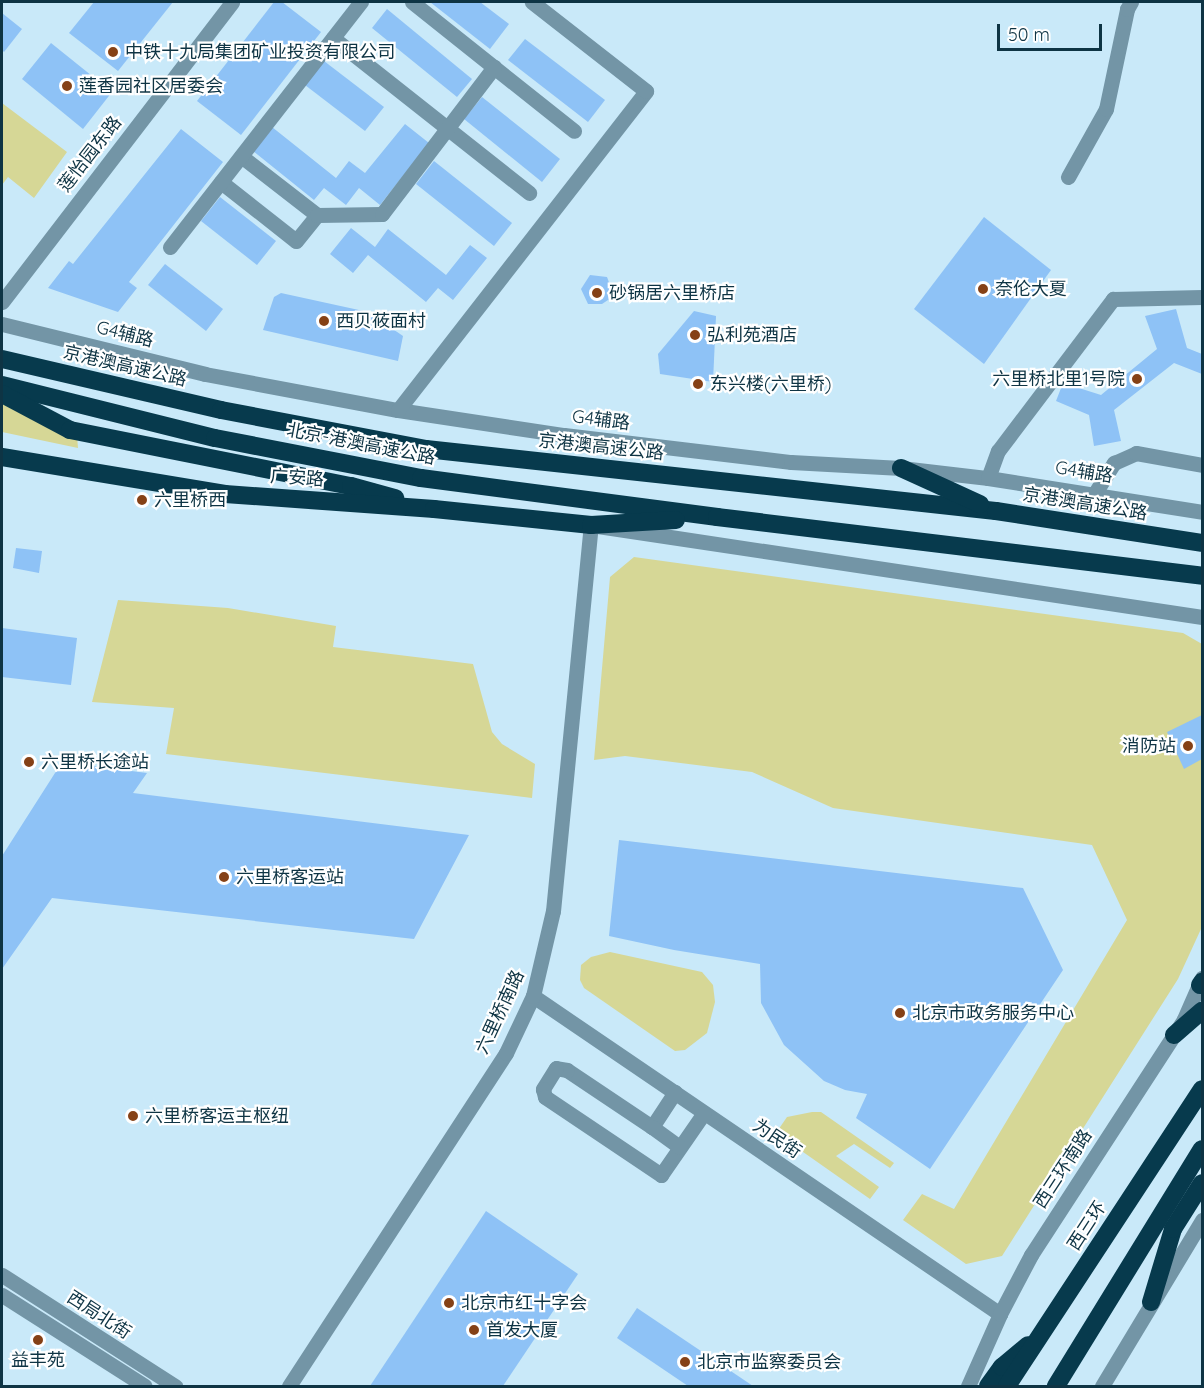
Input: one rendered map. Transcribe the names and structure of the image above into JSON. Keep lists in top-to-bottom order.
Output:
{
  "streets": {
    "highway": [
      "京港澳高速公路",
      "北京-港澳高速公路",
      "广安路",
      "西三环"
    ],
    "street": [
      "莲怡园东路",
      "G4辅路",
      "六里桥南路",
      "为民街",
      "西三环南路",
      "西局北街"
    ]
  },
  "crossings": [
    ["北京-港澳高速公路", "广安路"],
    ["广安路", "六里桥南路"],
    ["六里桥南路", "为民街"],
    ["为民街", "西三环南路"]
  ],
  "places": [
    "中铁十九局集团矿业投资有限公司",
    "莲香园社区居委会",
    "奈伦大夏",
    "砂锅居六里桥店",
    "西贝莜面村",
    "弘利苑酒店",
    "六里桥北里1号院",
    "东兴楼(六里桥)",
    "六里桥西",
    "消防站",
    "六里桥长途站",
    "六里桥客运站",
    "北京市政务服务中心",
    "六里桥客运主枢纽",
    "北京市红十字会",
    "首发大厦",
    "益丰苑",
    "北京市监察委员会"
  ],
  "scale_bar": "50 m"
}
